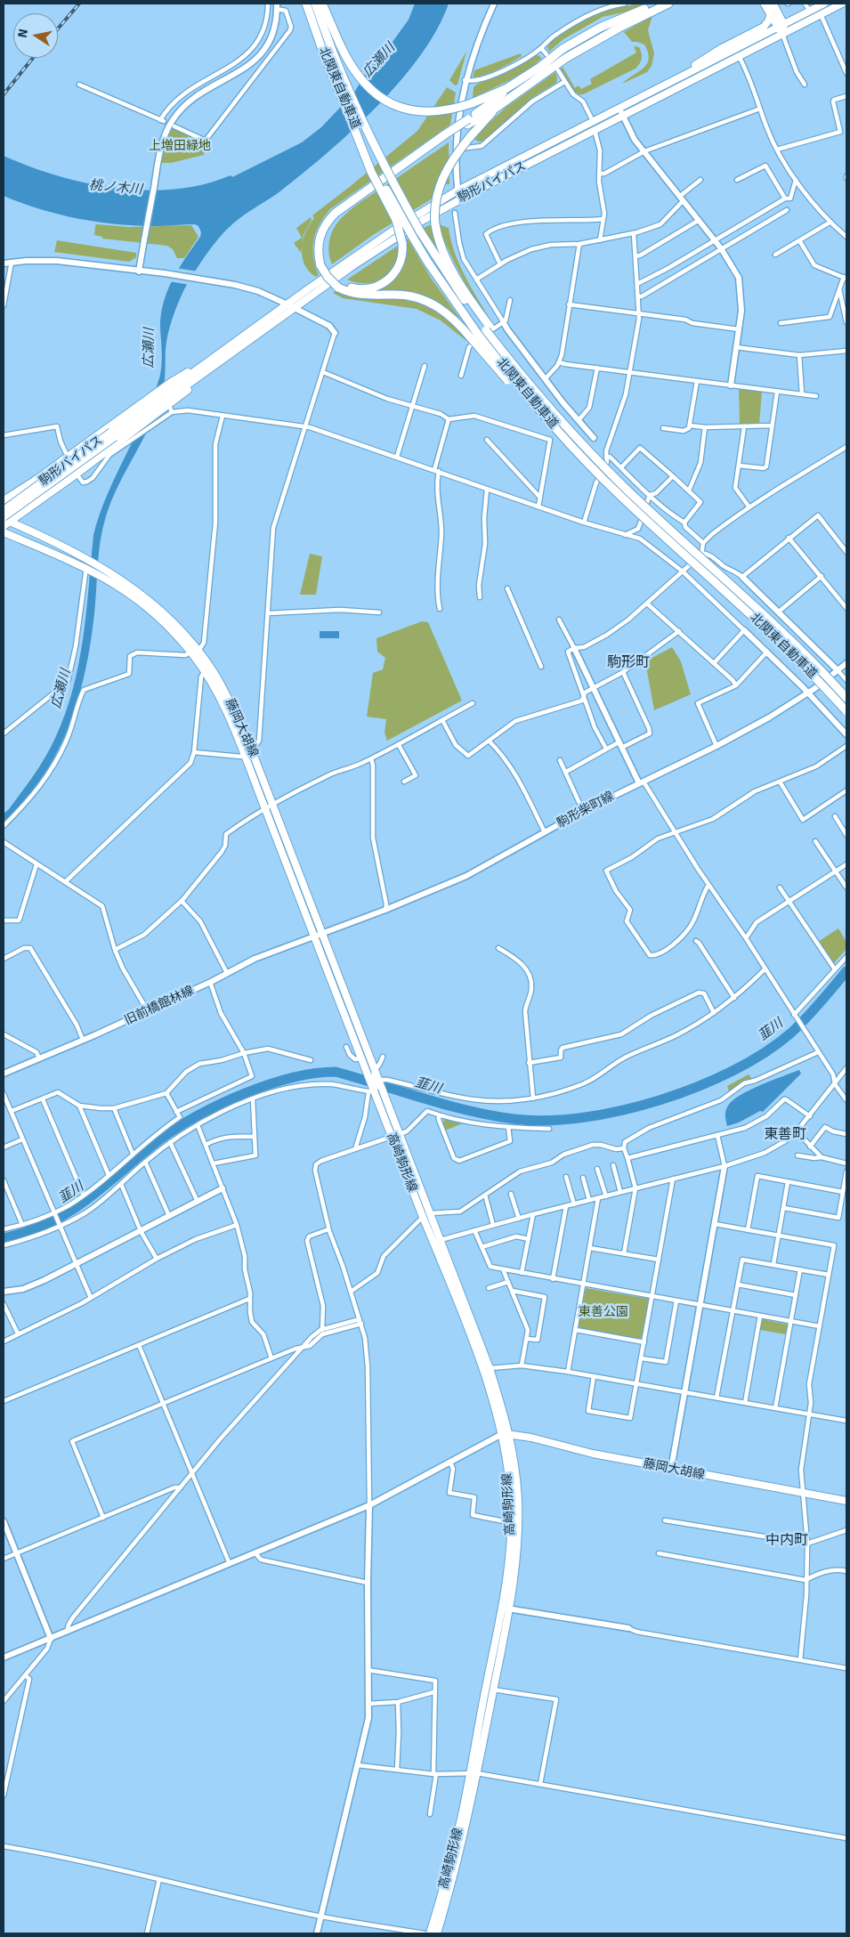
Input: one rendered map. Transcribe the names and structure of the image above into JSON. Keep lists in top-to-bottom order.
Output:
{
  "streets": {
    "highway": ["北関東自動車道"],
    "main road": ["駒形バイパス", "藤岡大胡線", "高崎駒形線"],
    "street": ["駒形柴町線", "旧前橋館林線"]
  },
  "crossings": [
    ["藤岡大胡線", "駒形柴町線"],
    ["藤岡大胡線", "旧前橋館林線"],
    ["藤岡大胡線", "高崎駒形線"],
    ["駒形柴町線", "旧前橋館林線"]
  ],
  "districts": ["駒形町", "東善町", "中内町"],
  "water": ["広瀬川", "桃ノ木川", "韮川"],
  "parks": ["上増田緑地", "東善公園"],
  "north": "left"
}
